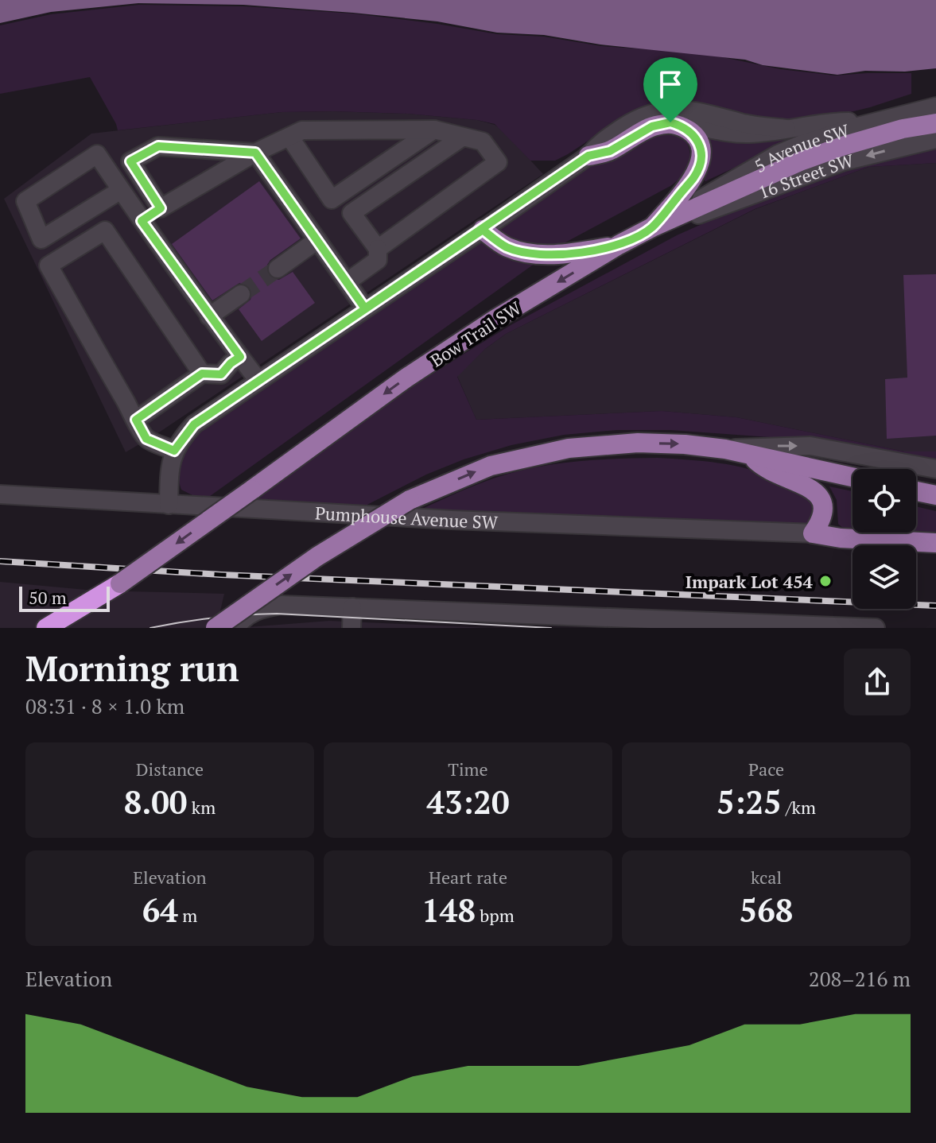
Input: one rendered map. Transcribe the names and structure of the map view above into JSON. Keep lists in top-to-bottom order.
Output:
{
  "streets": {
    "main road": ["Bow Trail SW"],
    "street": ["5 Avenue SW", "16 Street SW", "Pumphouse Avenue SW"]
  },
  "crossings": [
    ["5 Avenue SW", "16 Street SW"],
    ["5 Avenue SW", "Bow Trail SW"],
    ["16 Street SW", "Bow Trail SW"]
  ],
  "places": ["Impark Lot 454"],
  "scale_bar": "50 m",
  "page": {
    "scale": "50 m",
    "heading": ["Morning run", "08:31 · 8 × 1.0 km"],
    "stats": [
      ["Distance", "8.00 km"],
      ["Time", "43:20"],
      ["Pace", "5:25 /km"],
      ["Elevation", "64 m"],
      ["Heart rate", "148 bpm"],
      ["kcal", "568"]
    ],
    "chart": ["Elevation", "208–216 m"]
  }
}
